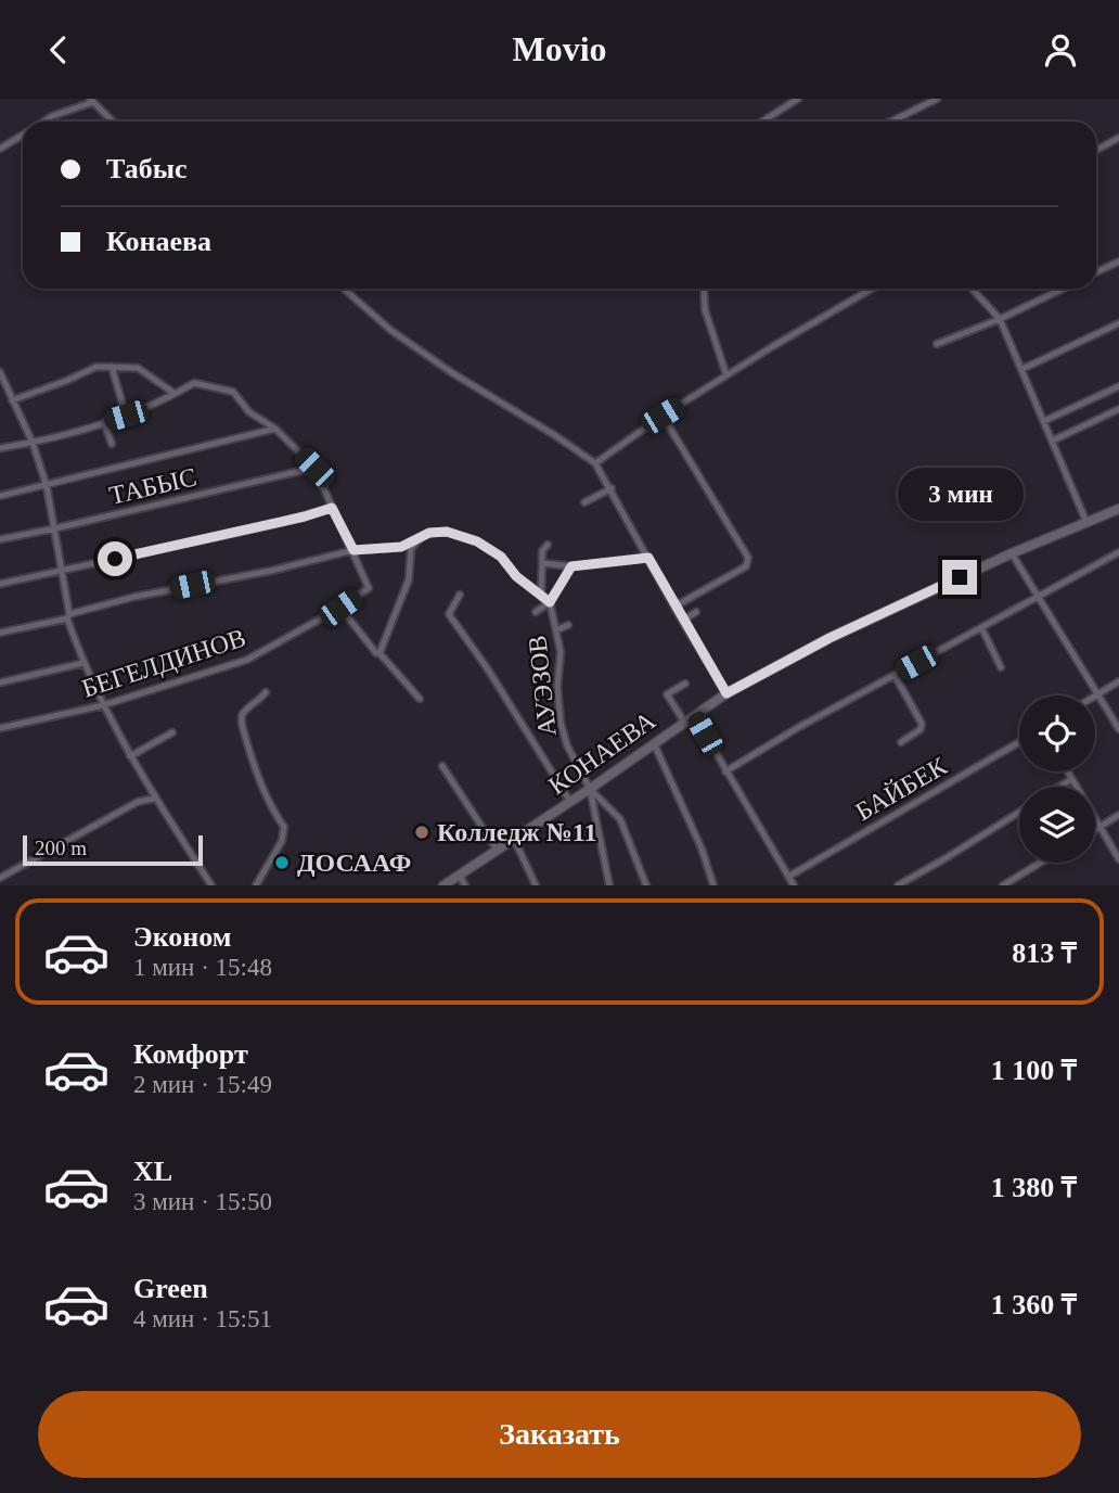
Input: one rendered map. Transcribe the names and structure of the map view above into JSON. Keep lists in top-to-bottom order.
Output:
{
  "streets": {
    "main road": ["КОНАЕВА"],
    "street": [
      "ТАБЫС",
      "БЕГЕЛДИНОВ",
      "АУЭЗОВ",
      "БАЙБЕК"
    ]
  },
  "crossings": [
    ["АУЭЗОВ", "КОНАЕВА"]
  ],
  "places": ["Колледж №11", "ДОСААФ"],
  "scale_bar": "200 m",
  "page": {
    "header": "Movio",
    "banner": ["Табыс", "Конаева"],
    "bubble": "3 мин",
    "scale": "200 m",
    "list": [
      {
        "name": "Эконом",
        "note": "1 мин · 15:48",
        "value": "813 ₸"
      },
      {
        "name": "Комфорт",
        "note": "2 мин · 15:49",
        "value": "1 100 ₸"
      },
      {
        "name": "XL",
        "note": "3 мин · 15:50",
        "value": "1 380 ₸"
      },
      {
        "name": "Green",
        "note": "4 мин · 15:51",
        "value": "1 360 ₸"
      }
    ],
    "buttons": "Заказать"
  }
}
